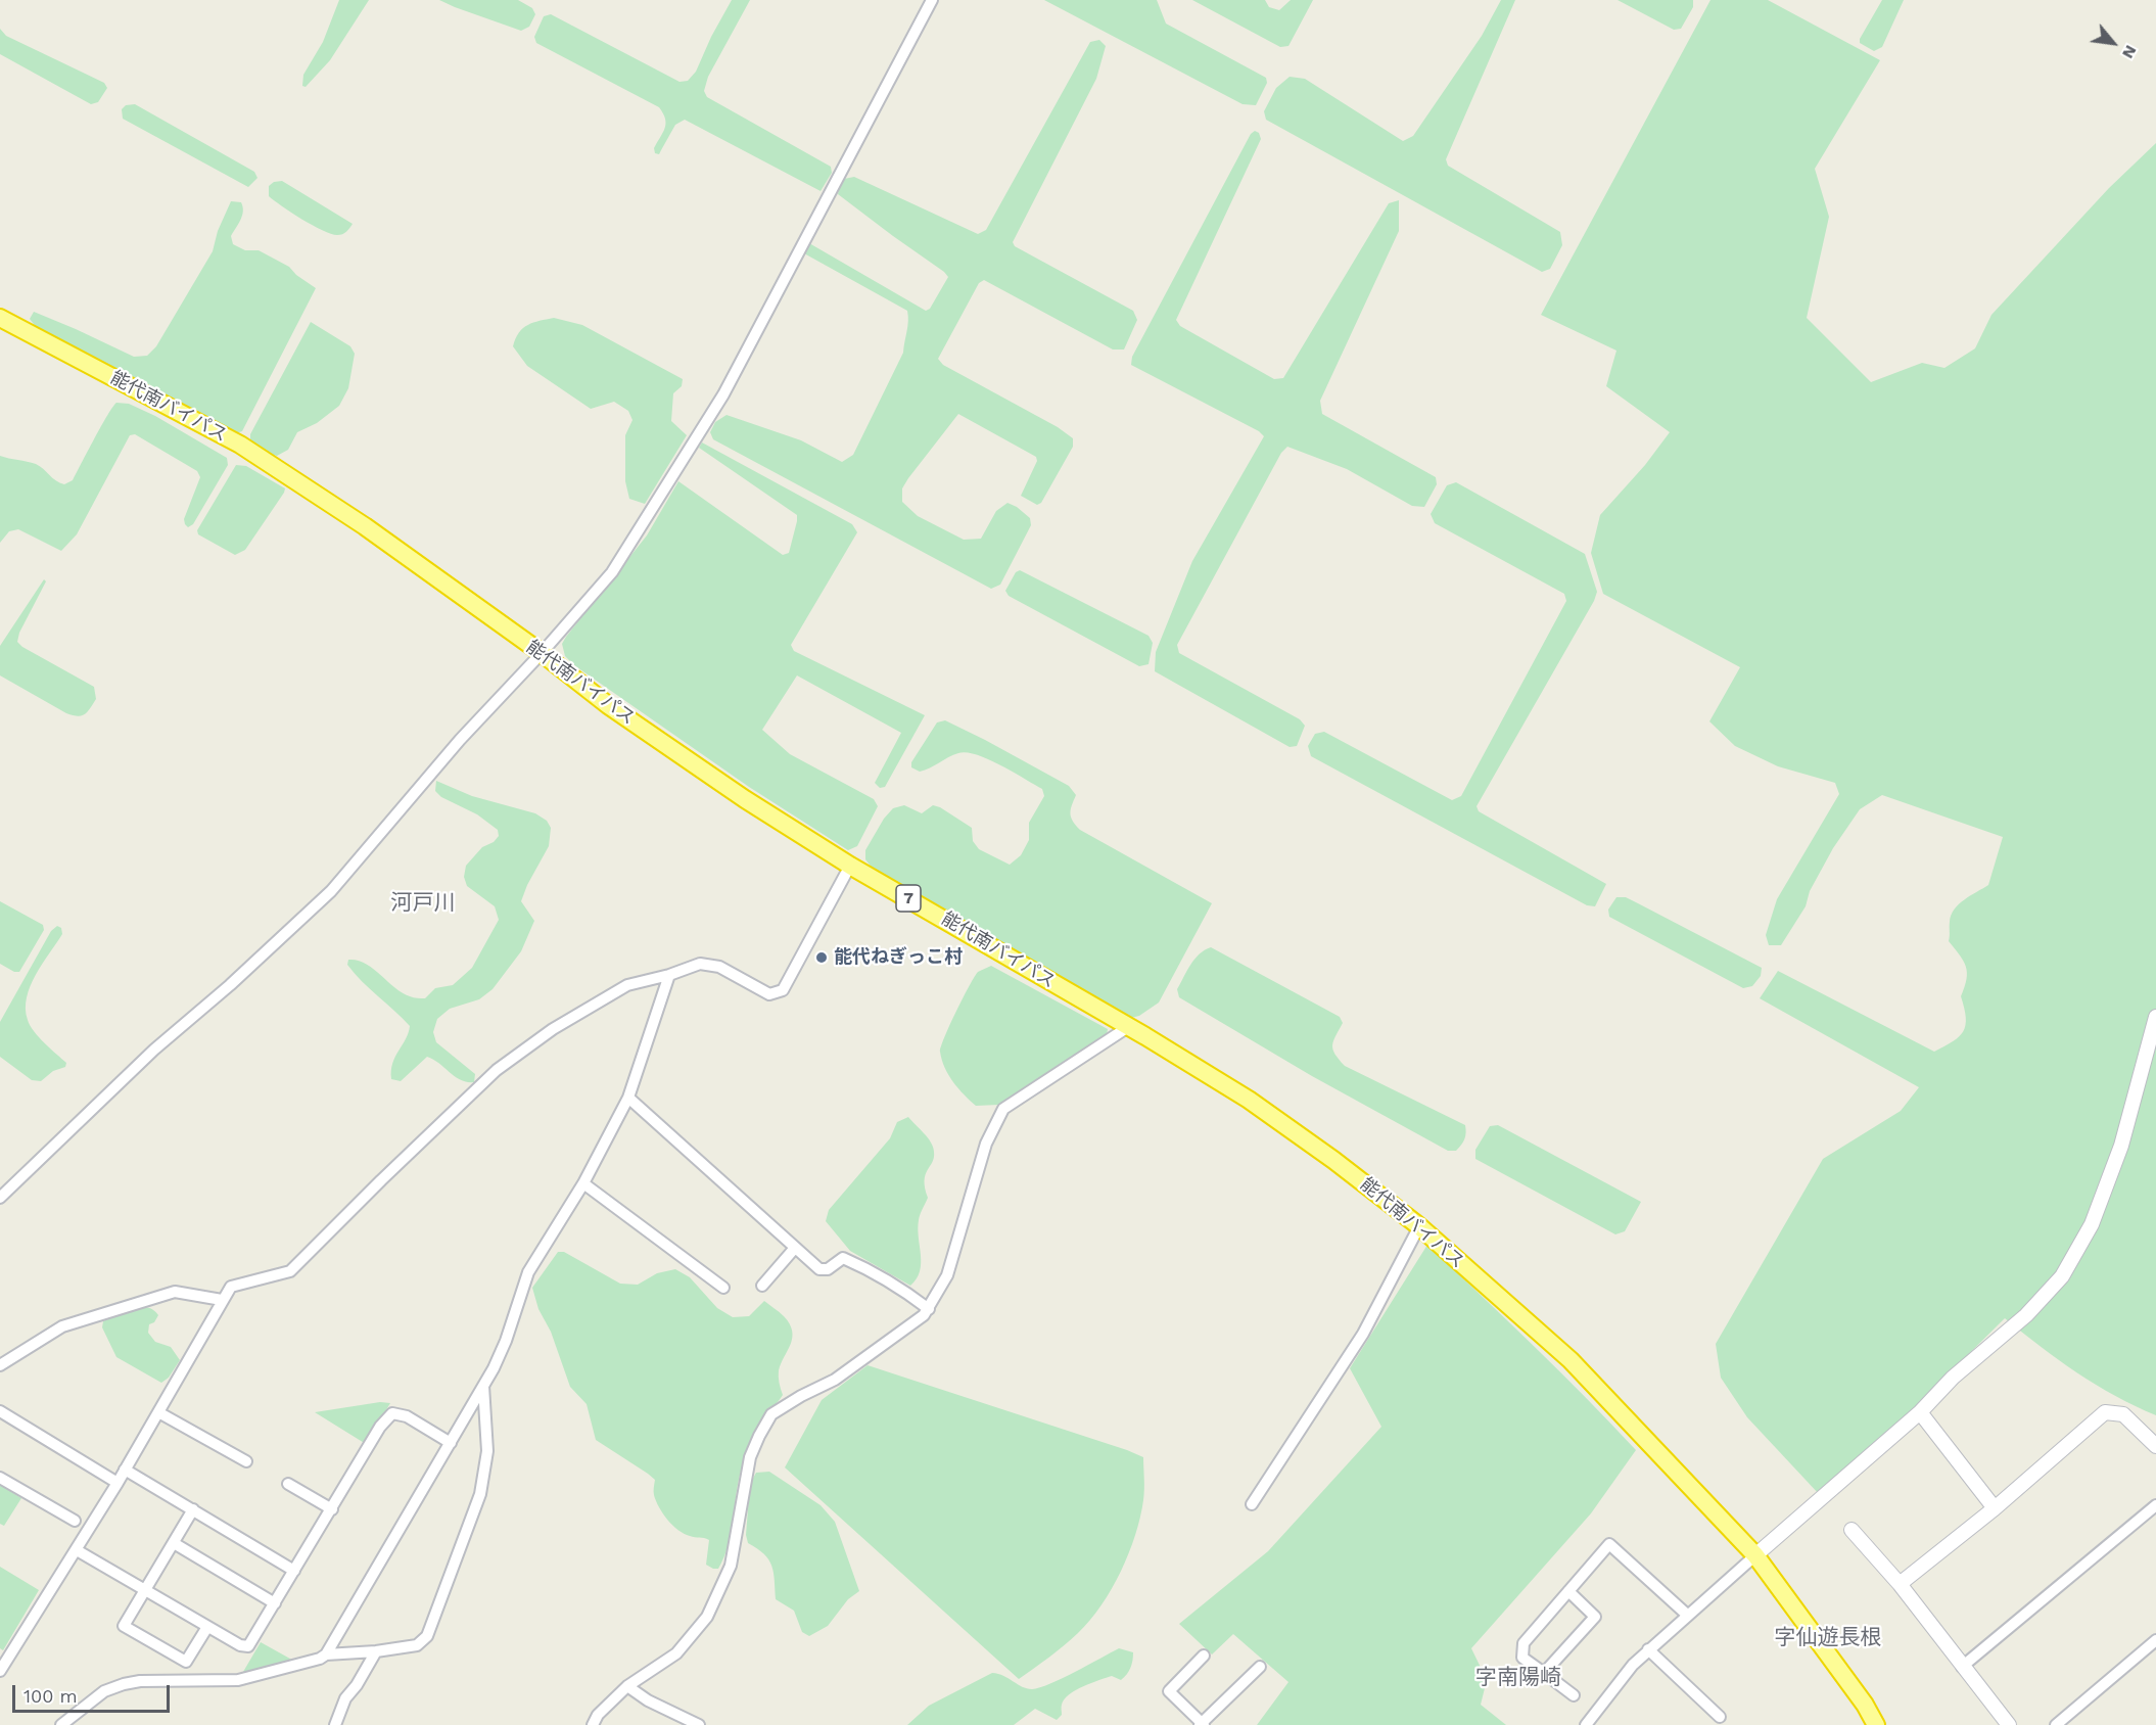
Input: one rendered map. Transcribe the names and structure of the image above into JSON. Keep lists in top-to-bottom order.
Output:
{
  "streets": {
    "highway": ["能代南バイパス", "7"]
  },
  "districts": ["河戸川", "字仙遊長根", "字南陽崎"],
  "places": ["能代ねぎっこ村"],
  "scale_bar": "100 m",
  "north": "bottom right"
}
